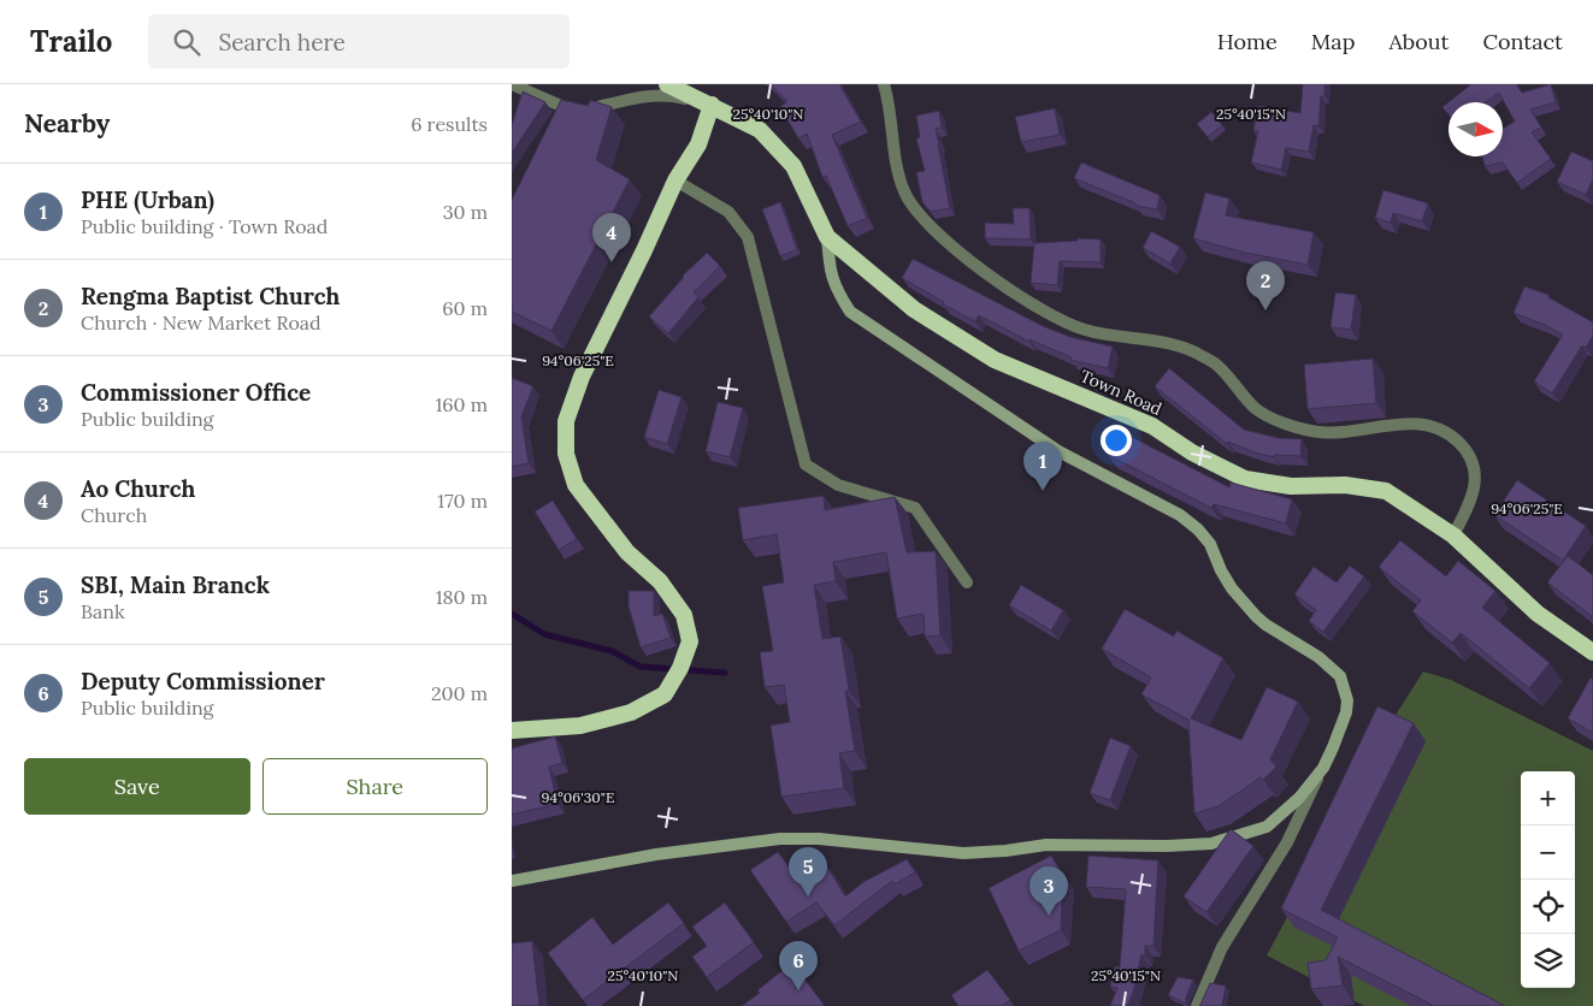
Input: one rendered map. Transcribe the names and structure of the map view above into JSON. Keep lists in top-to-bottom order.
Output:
{
  "streets": {
    "highway": ["Town Road"]
  },
  "north": "right",
  "page": {
    "header": "Trailo",
    "search": "Search here",
    "nav": [
      "Home",
      "Map",
      "About",
      "Contact"
    ],
    "heading": ["Nearby", "6 results"],
    "list": [
      {
        "mark": "1",
        "name": "PHE (Urban)",
        "note": "Public building · Town Road",
        "value": "30 m"
      },
      {
        "mark": "2",
        "name": "Rengma Baptist Church",
        "note": "Church · New Market Road",
        "value": "60 m"
      },
      {
        "mark": "3",
        "name": "Commissioner Office",
        "note": "Public building",
        "value": "160 m"
      },
      {
        "mark": "4",
        "name": "Ao Church",
        "note": "Church",
        "value": "170 m"
      },
      {
        "mark": "5",
        "name": "SBI, Main Branck",
        "note": "Bank",
        "value": "180 m"
      },
      {
        "mark": "6",
        "name": "Deputy Commissioner",
        "note": "Public building",
        "value": "200 m"
      }
    ],
    "pins": [
      "4",
      "2",
      "1",
      "5",
      "3",
      "6"
    ],
    "buttons": ["Save", "Share"],
    "map_buttons": ["+", "−"]
  },
  "coordinates": [
    "25°40'10\"N",
    "25°40'15\"N",
    "94°06'25\"E",
    "94°06'30\"E"
  ]
}
